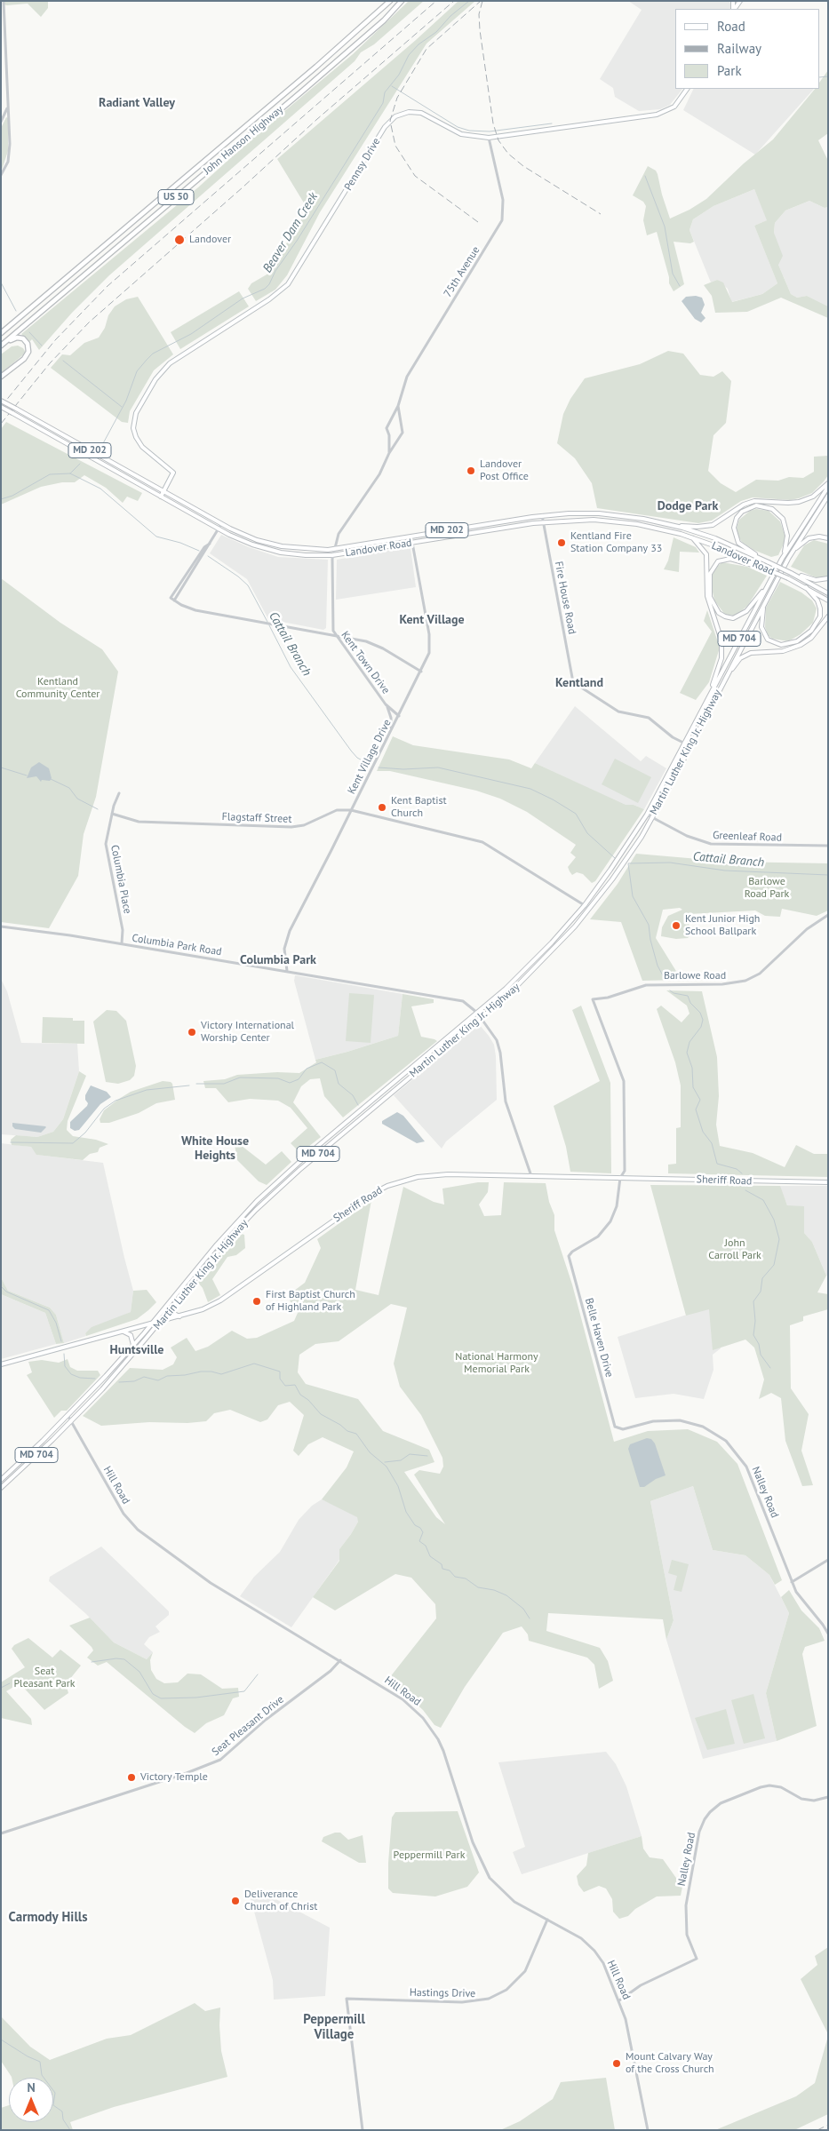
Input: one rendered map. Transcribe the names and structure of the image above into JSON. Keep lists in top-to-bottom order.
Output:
{
  "streets": {
    "highway": ["John Hanson Highway", "US 50"],
    "main road": [
      "Pennsy Drive",
      "MD 202",
      "Landover Road",
      "MD 704",
      "Martin Luther King Jr. Highway",
      "Sheriff Road"
    ],
    "street": [
      "75th Avenue",
      "Fire House Road",
      "Kent Town Drive",
      "Kent Village Drive",
      "Flagstaff Street",
      "Greenleaf Road",
      "Columbia Place",
      "Columbia Park Road",
      "Barlowe Road",
      "Belle Haven Drive",
      "Hill Road",
      "Nalley Road",
      "Seat Pleasant Drive",
      "Hastings Drive"
    ]
  },
  "crossings": [
    ["Pennsy Drive", "75th Avenue"],
    ["Pennsy Drive", "Landover Road"],
    ["Landover Road", "Fire House Road"],
    ["Landover Road", "Kent Town Drive"],
    ["Landover Road", "Kent Village Drive"],
    ["Fire House Road", "Martin Luther King Jr. Highway"],
    ["Kent Town Drive", "Kent Village Drive"],
    ["Martin Luther King Jr. Highway", "Flagstaff Street"],
    ["Martin Luther King Jr. Highway", "Greenleaf Road"],
    ["Martin Luther King Jr. Highway", "Columbia Park Road"],
    ["Martin Luther King Jr. Highway", "Sheriff Road"],
    ["Martin Luther King Jr. Highway", "Hill Road"],
    ["Kent Village Drive", "Flagstaff Street"],
    ["Kent Village Drive", "Columbia Park Road"],
    ["Flagstaff Street", "Columbia Place"],
    ["Columbia Place", "Columbia Park Road"],
    ["Barlowe Road", "Sheriff Road"],
    ["Barlowe Road", "Belle Haven Drive"],
    ["Sheriff Road", "Belle Haven Drive"],
    ["Belle Haven Drive", "Nalley Road"],
    ["Hill Road", "Nalley Road"],
    ["Hill Road", "Seat Pleasant Drive"],
    ["Hill Road", "Hastings Drive"]
  ],
  "districts": [
    "Radiant Valley",
    "Dodge Park",
    "Kent Village",
    "Kentland",
    "Columbia Park",
    "White House Heights",
    "Huntsville",
    "Carmody Hills",
    "Peppermill Village"
  ],
  "water": ["Beaver Dam Creek", "Cattail Branch"],
  "parks": [
    "Kentland Community Center",
    "Barlowe Road Park",
    "John Carroll Park",
    "National Harmony Memorial Park",
    "Seat Pleasant Park",
    "Peppermill Park"
  ],
  "places": [
    "Landover",
    "Landover Post Office",
    "Kentland Fire Station Company 33",
    "Kent Baptist Church",
    "Kent Junior High School Ballpark",
    "Victory International Worship Center",
    "First Baptist Church of Highland Park",
    "Victory Temple",
    "Deliverance Church of Christ",
    "Mount Calvary Way of the Cross Church"
  ],
  "legend": ["Road", "Railway", "Park"],
  "north": "top"
}
